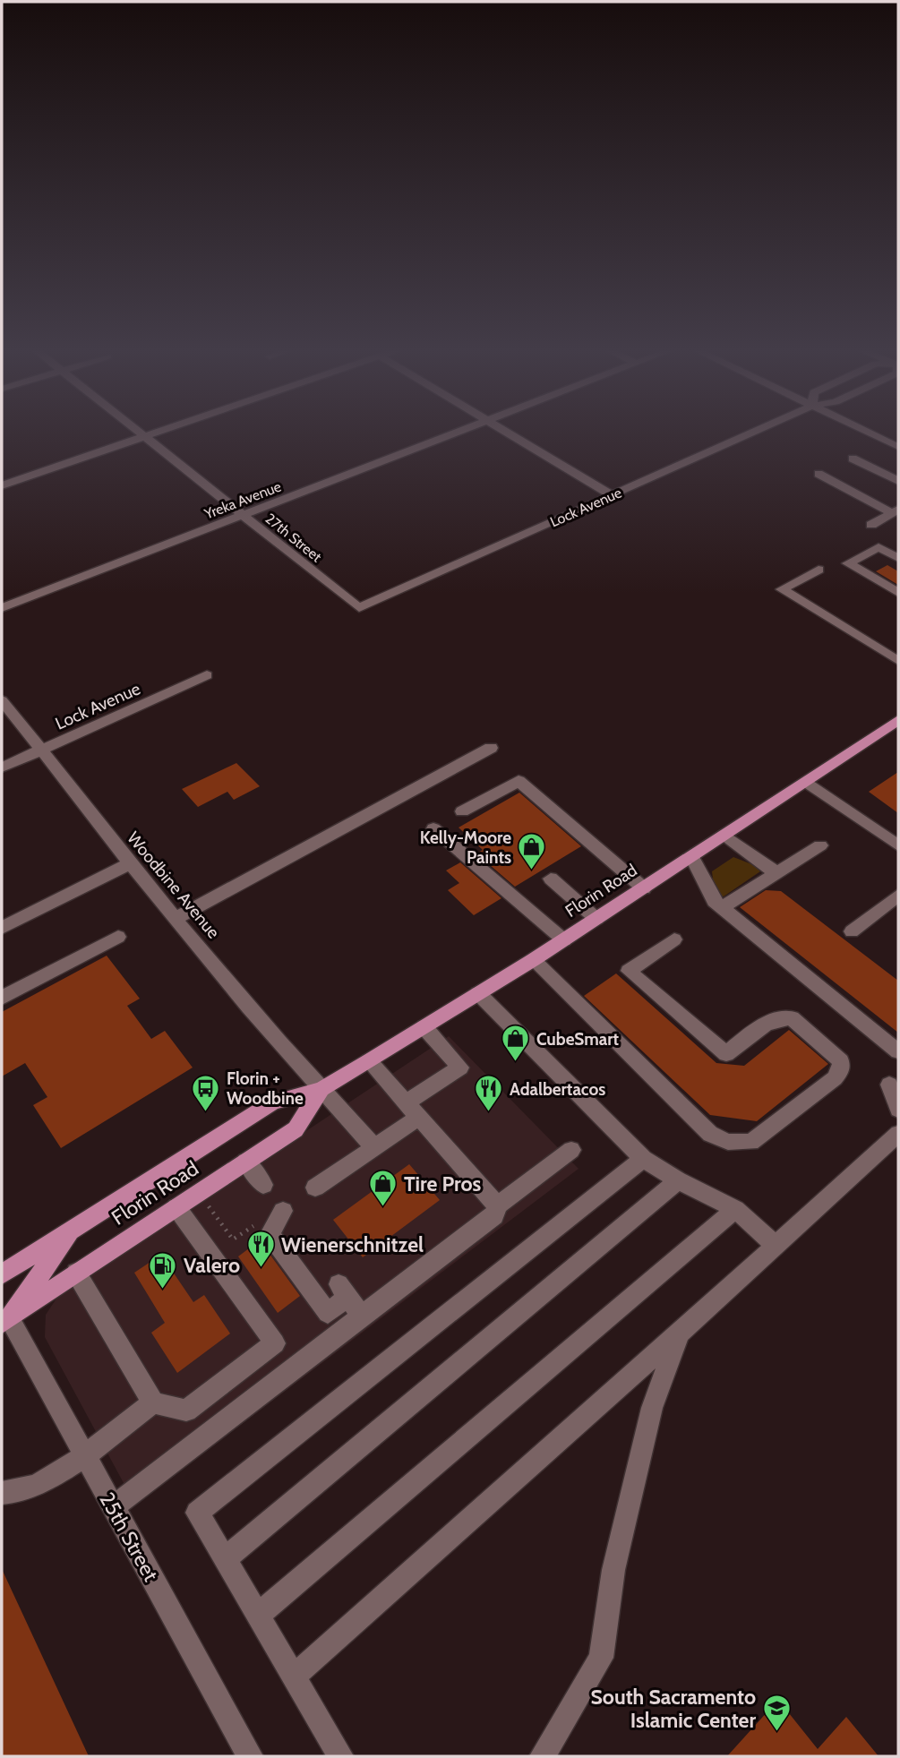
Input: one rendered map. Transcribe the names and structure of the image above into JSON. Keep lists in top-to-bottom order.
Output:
{
  "streets": {
    "main road": ["Florin Road"],
    "street": [
      "Yreka Avenue",
      "Lock Avenue",
      "27th Street",
      "Woodbine Avenue",
      "25th Street"
    ]
  },
  "crossings": [
    ["Yreka Avenue", "27th Street"],
    ["Lock Avenue", "27th Street"],
    ["Lock Avenue", "Woodbine Avenue"],
    ["Woodbine Avenue", "Florin Road"],
    ["Florin Road", "25th Street"]
  ],
  "places": {
    "shop": ["Kelly-Moore Paints", "CubeSmart", "Tire Pros"],
    "bus stop": ["Florin + Woodbine"],
    "restaurant": ["Adalbertacos", "Wienerschnitzel"],
    "fuel station": ["Valero"],
    "school or university": ["South Sacramento Islamic Center"]
  }
}
